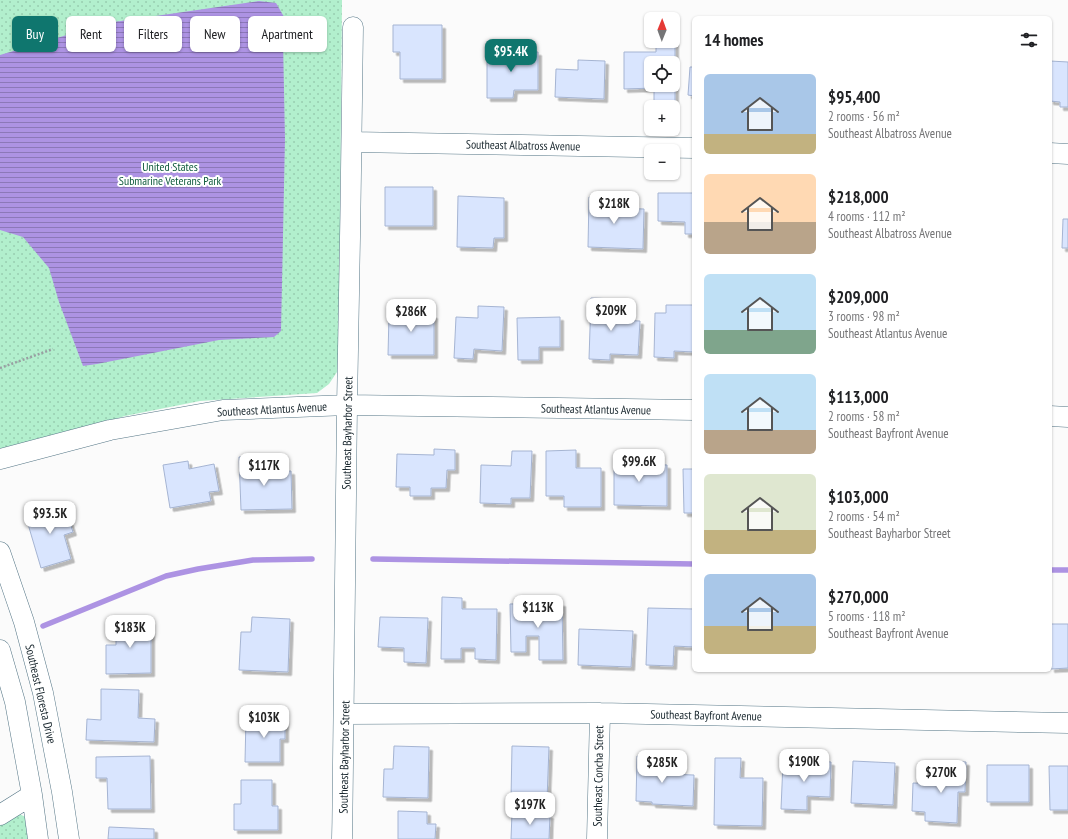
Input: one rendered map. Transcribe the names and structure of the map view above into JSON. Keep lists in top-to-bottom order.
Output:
{
  "streets": {
    "street": [
      "Southeast Albatross Avenue",
      "Southeast Atlantus Avenue",
      "Southeast Bayharbor Street",
      "Southeast Floresta Drive",
      "Southeast Bayfront Avenue",
      "Southeast Concha Street"
    ]
  },
  "crossings": [
    ["Southeast Albatross Avenue", "Southeast Bayharbor Street"],
    ["Southeast Atlantus Avenue", "Southeast Bayharbor Street"],
    ["Southeast Bayharbor Street", "Southeast Bayfront Avenue"],
    ["Southeast Bayfront Avenue", "Southeast Concha Street"]
  ],
  "parks": ["United States Submarine Veterans Park"],
  "north": "top",
  "page": {
    "map_buttons": ["+", "−"],
    "chip": [
      "Buy",
      "Rent",
      "Filters",
      "New",
      "Apartment"
    ],
    "heading": "14 homes",
    "price": [
      "$95.4K",
      "$218K",
      "$209K",
      "$286K",
      "$99.6K",
      "$117K",
      "$93.5K",
      "$113K",
      "$183K",
      "$103K",
      "$190K",
      "$285K",
      "$270K",
      "$197K"
    ],
    "list": [
      {
        "name": "$95,400",
        "note": "2 rooms · 56 m² · Southeast Albatross Avenue"
      },
      {
        "name": "$218,000",
        "note": "4 rooms · 112 m² · Southeast Albatross Avenue"
      },
      {
        "name": "$209,000",
        "note": "3 rooms · 98 m² · Southeast Atlantus Avenue"
      },
      {
        "name": "$113,000",
        "note": "2 rooms · 58 m² · Southeast Bayfront Avenue"
      },
      {
        "name": "$103,000",
        "note": "2 rooms · 54 m² · Southeast Bayharbor Street"
      },
      {
        "name": "$270,000",
        "note": "5 rooms · 118 m² · Southeast Bayfront Avenue"
      }
    ]
  }
}
